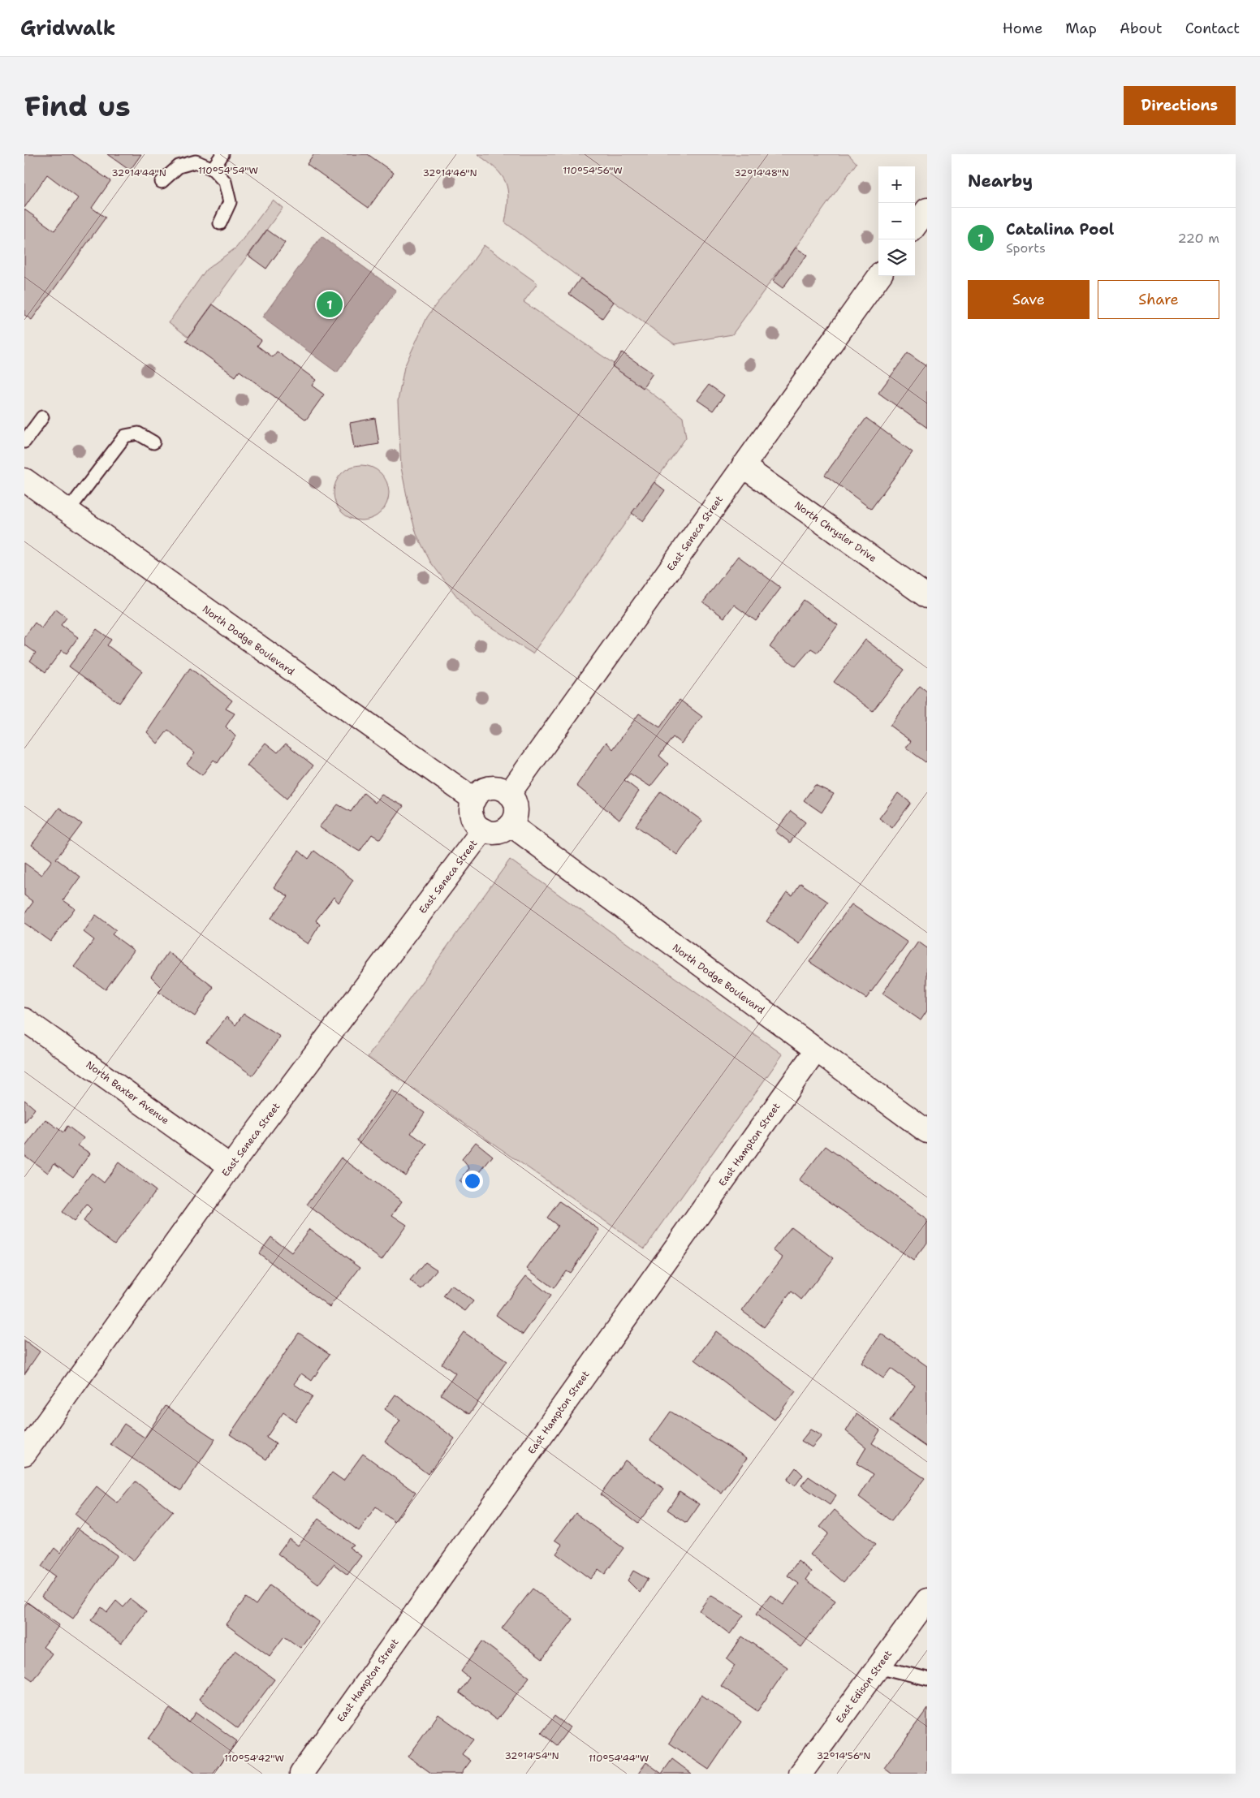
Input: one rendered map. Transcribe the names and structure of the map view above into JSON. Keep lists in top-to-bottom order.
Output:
{
  "streets": {
    "street": [
      "North Chrysler Drive",
      "East Seneca Street",
      "North Dodge Boulevard",
      "North Baxter Avenue",
      "East Hampton Street",
      "East Edison Street"
    ]
  },
  "crossings": [
    ["North Chrysler Drive", "East Seneca Street"],
    ["East Seneca Street", "North Dodge Boulevard"],
    ["East Seneca Street", "North Baxter Avenue"],
    ["North Dodge Boulevard", "East Hampton Street"]
  ],
  "page": {
    "header": "Gridwalk",
    "nav": [
      "Home",
      "Map",
      "About",
      "Contact"
    ],
    "buttons": [
      "Directions",
      ["Save", "Share"]
    ],
    "title": "Find us",
    "heading": "Nearby",
    "map_buttons": ["+", "−"],
    "list": [
      {
        "mark": "1",
        "name": "Catalina Pool",
        "note": "Sports",
        "value": "220 m"
      }
    ],
    "pins": "1"
  },
  "coordinates": [
    "110°54'54\"W",
    "110°54'56\"W",
    "32°14'44\"N",
    "32°14'46\"N",
    "32°14'48\"N",
    "32°14'54\"N",
    "32°14'56\"N",
    "110°54'42\"W",
    "110°54'44\"W"
  ]
}
